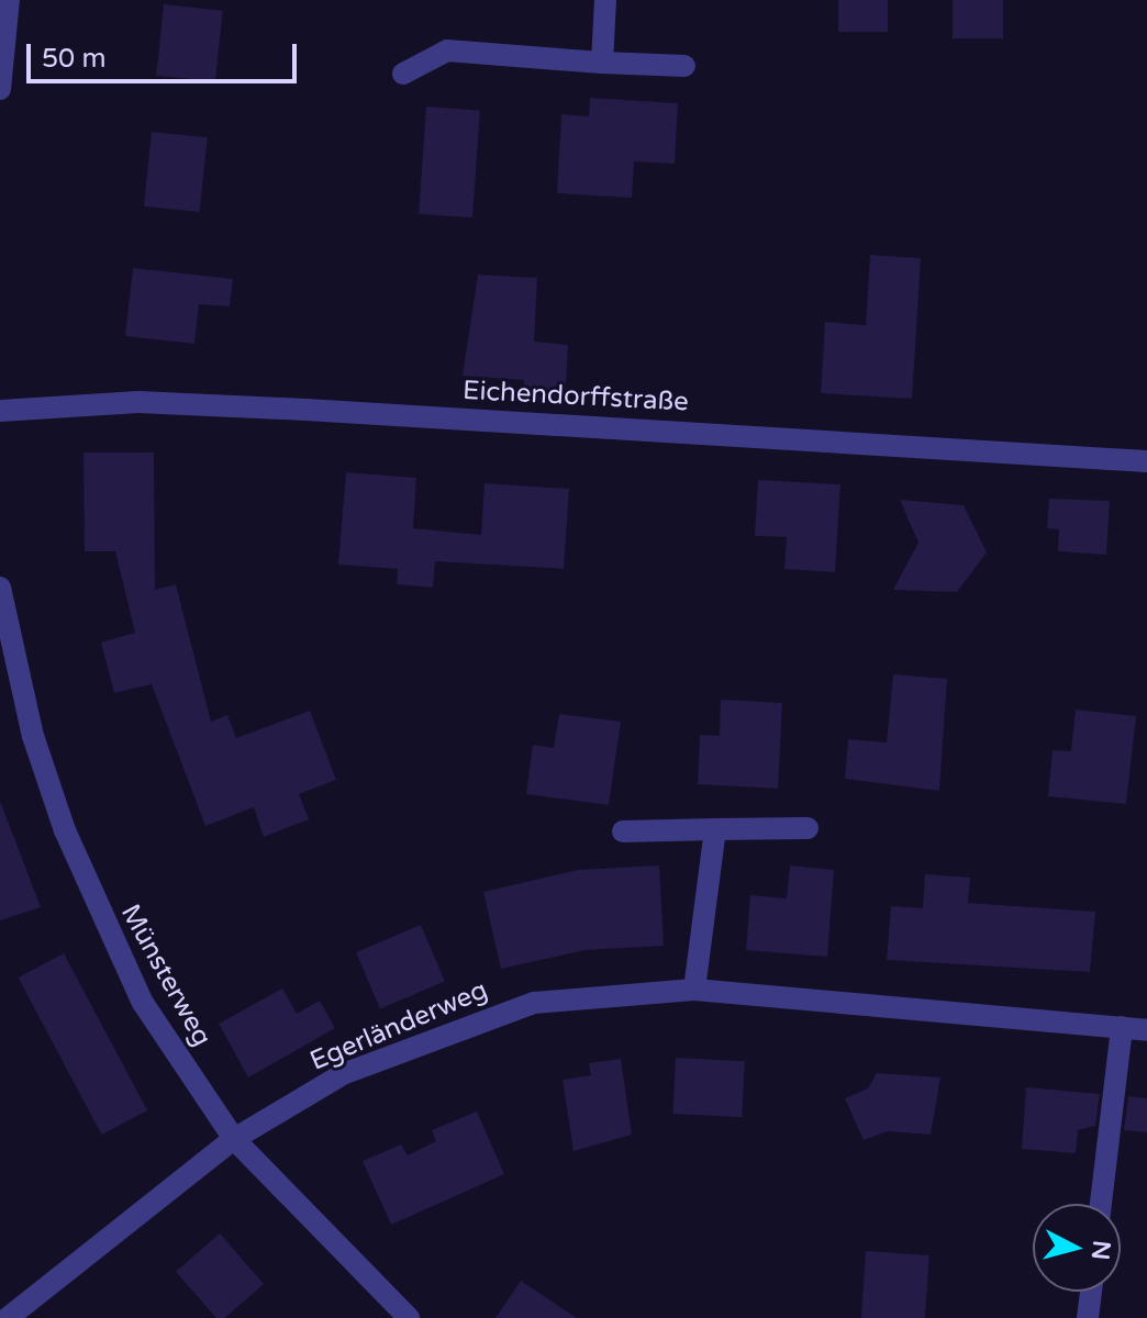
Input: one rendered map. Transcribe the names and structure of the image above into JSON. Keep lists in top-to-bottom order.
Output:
{
  "streets": {
    "street": ["Eichendorffstraße", "Münsterweg", "Egerländerweg"]
  },
  "crossings": [
    ["Münsterweg", "Egerländerweg"]
  ],
  "scale_bar": "50 m",
  "north": "right"
}
